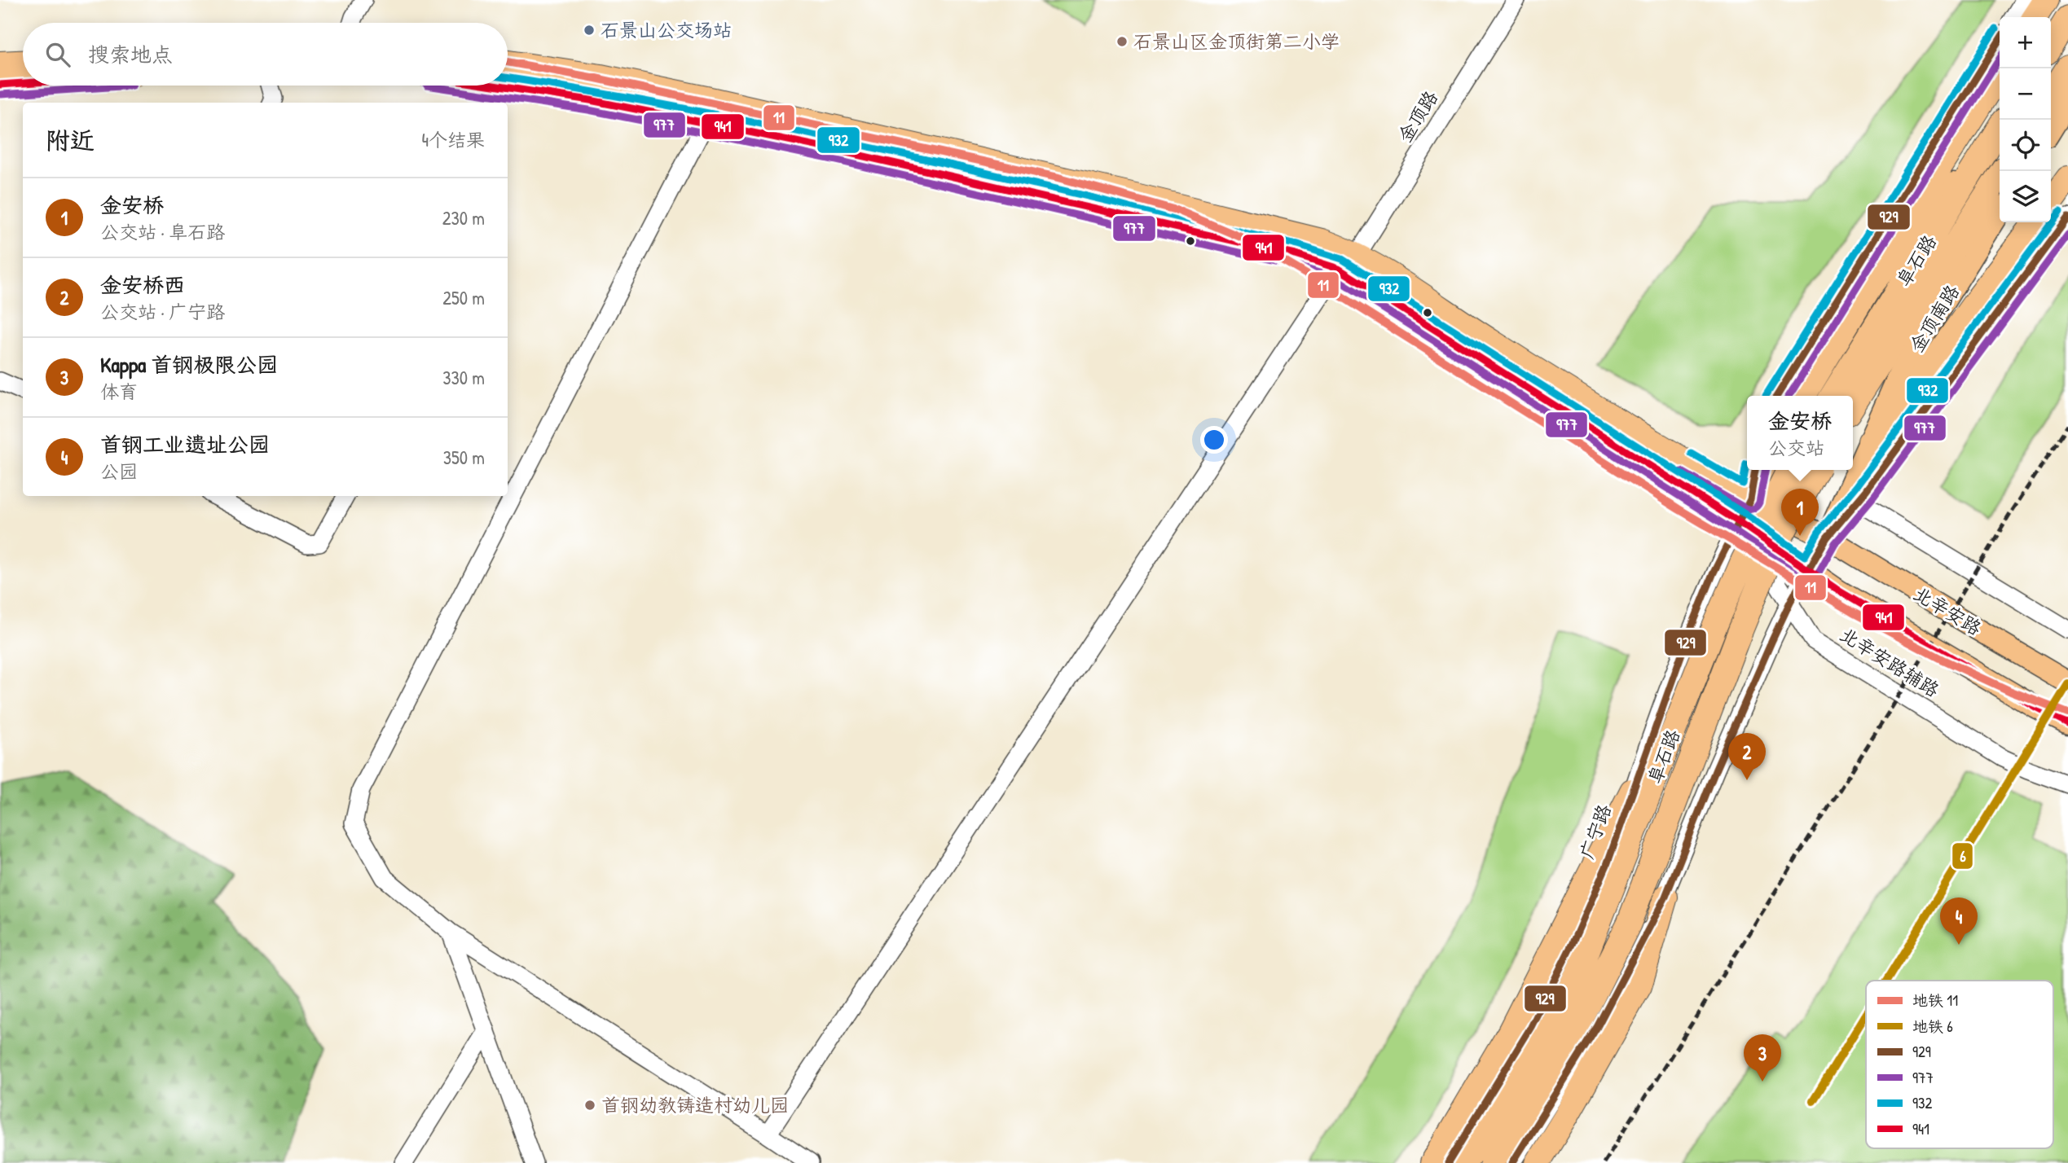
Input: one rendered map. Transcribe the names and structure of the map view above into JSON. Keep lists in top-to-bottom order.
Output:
{
  "streets": {
    "highway": ["阜石路"],
    "main road": ["金顶南路", "北辛安路"],
    "street": ["金顶路", "北辛安路辅路", "广宁路"]
  },
  "crossings": [
    ["金顶南路", "北辛安路"],
    ["北辛安路", "北辛安路辅路"],
    ["北辛安路", "广宁路"],
    ["北辛安路辅路", "广宁路"]
  ],
  "places": ["石景山公交场站", "石景山区金顶街第二小学", "首钢幼教铸造村幼儿园"],
  "lines": [
    "transit line 932",
    "transit line 929",
    "transit line 977",
    "metro line 11",
    "transit line 941",
    "metro line 6"
  ],
  "legend": [
    "地铁 11",
    "地铁 6",
    "929",
    "977",
    "932",
    "941"
  ],
  "page": {
    "map_buttons": ["+", "−"],
    "search": "搜索地点",
    "heading": ["附近", "4个结果"],
    "list": [
      {
        "mark": "1",
        "name": "金安桥",
        "note": "公交站 · 阜石路",
        "value": "230 m"
      },
      {
        "mark": "2",
        "name": "金安桥西",
        "note": "公交站 · 广宁路",
        "value": "250 m"
      },
      {
        "mark": "3",
        "name": "Kappa 首钢极限公园",
        "note": "体育",
        "value": "330 m"
      },
      {
        "mark": "4",
        "name": "首钢工业遗址公园",
        "note": "公园",
        "value": "350 m"
      }
    ],
    "popup": ["金安桥", "公交站"],
    "pins": [
      "1",
      "2",
      "4",
      "3"
    ]
  }
}
